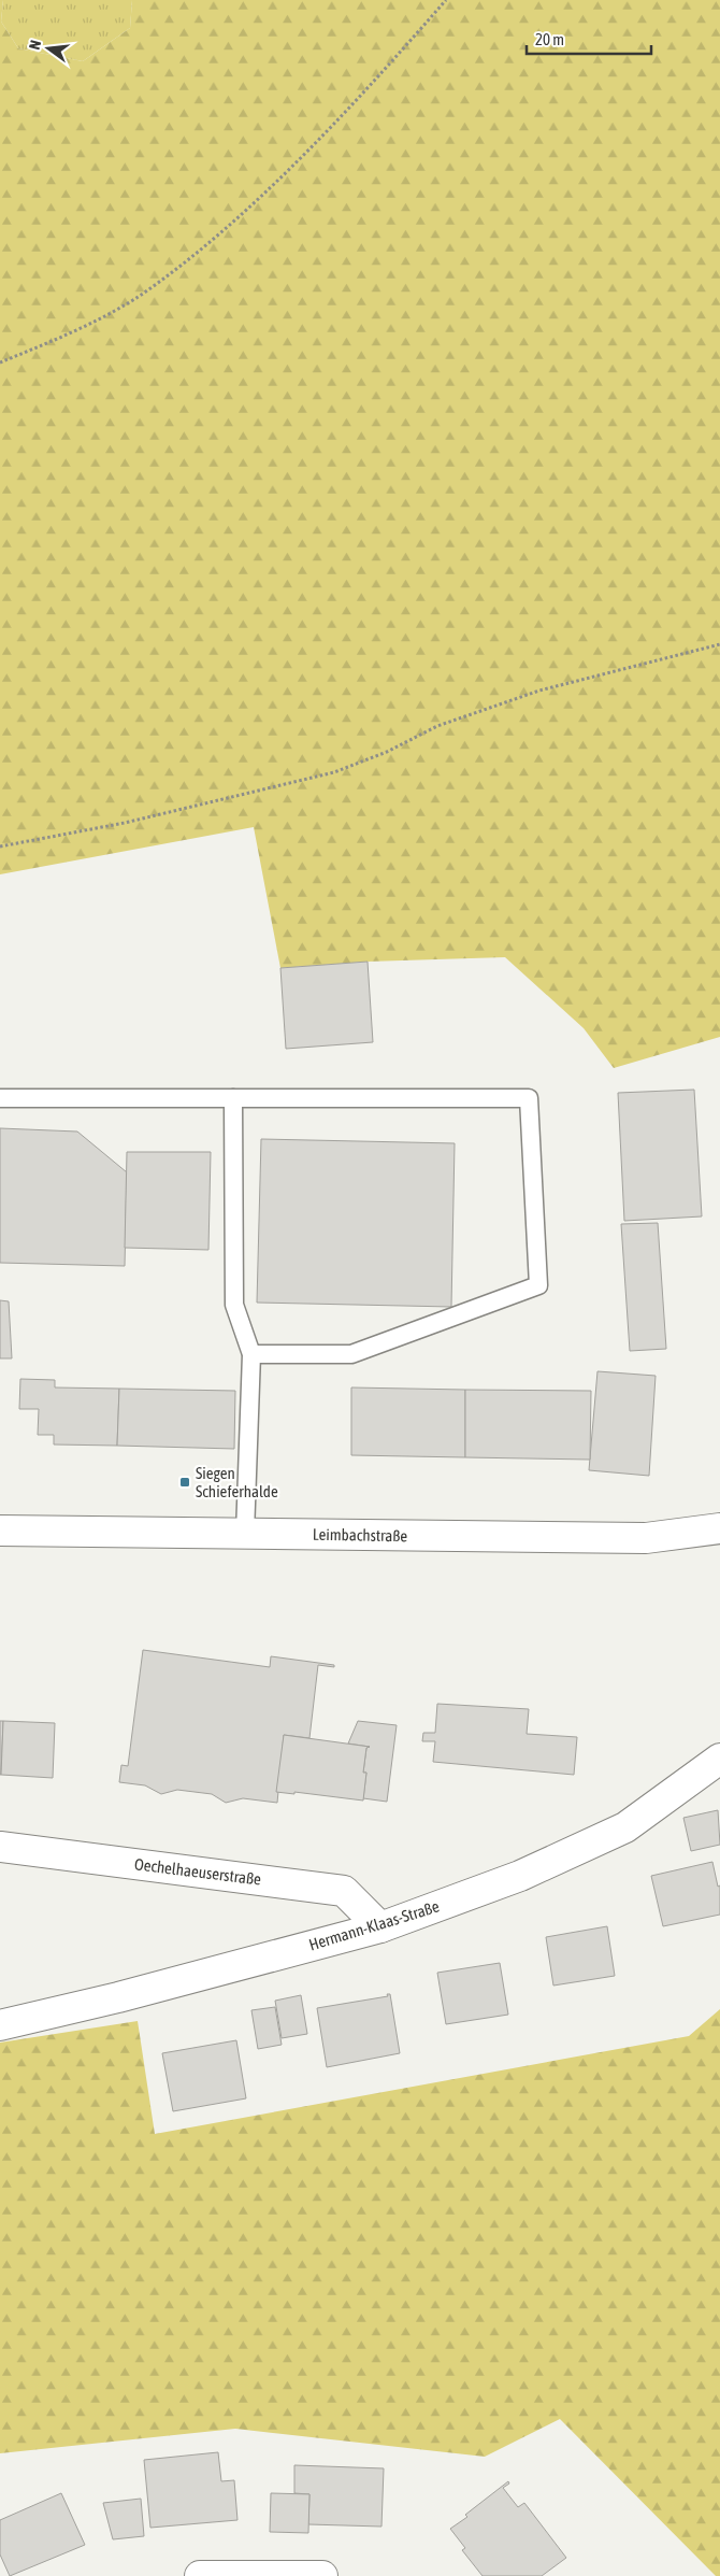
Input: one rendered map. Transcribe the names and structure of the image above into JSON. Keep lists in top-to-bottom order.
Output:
{
  "streets": {
    "street": ["Leimbachstraße", "Oechelhaeuserstraße", "Hermann-Klaas-Straße"]
  },
  "crossings": [
    ["Oechelhaeuserstraße", "Hermann-Klaas-Straße"]
  ],
  "places": {
    "transit": ["Siegen Schieferhalde"]
  },
  "scale_bar": "20 m",
  "north": "left"
}
